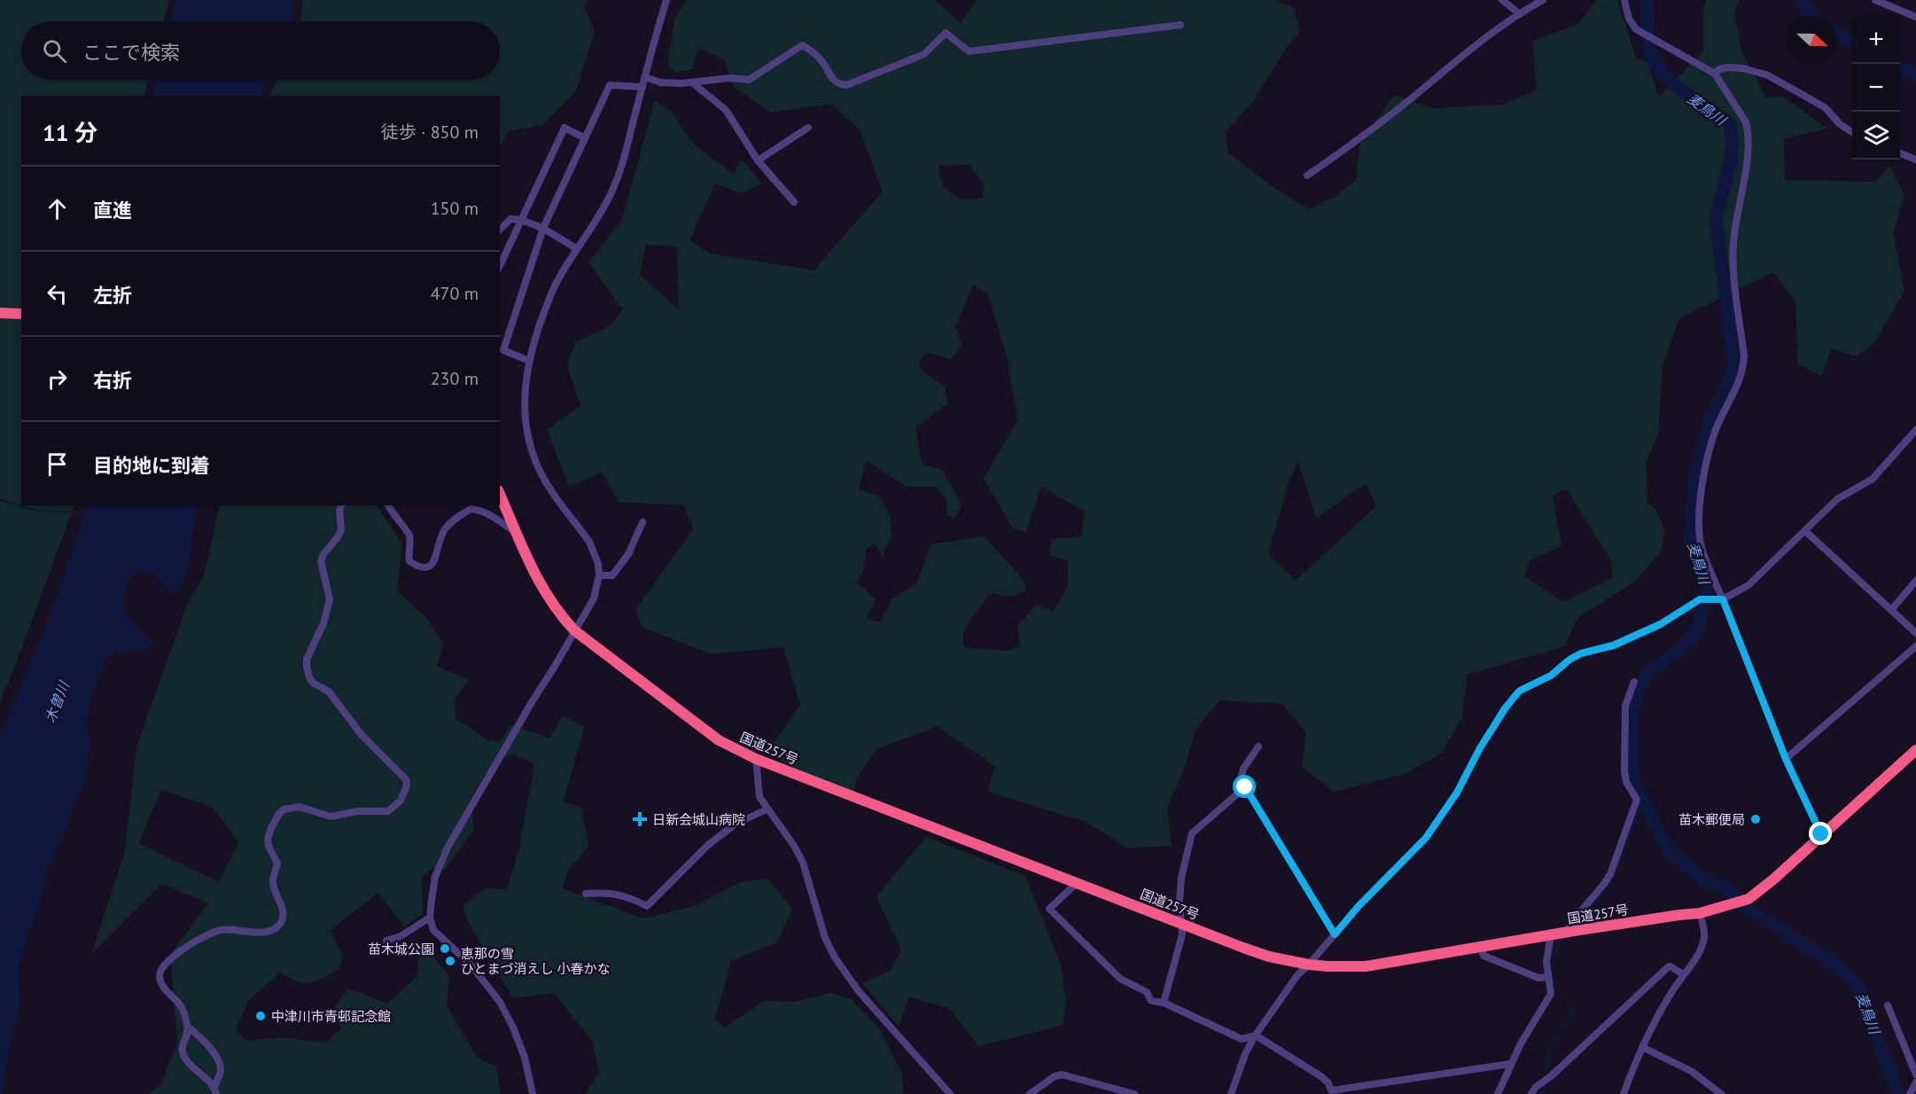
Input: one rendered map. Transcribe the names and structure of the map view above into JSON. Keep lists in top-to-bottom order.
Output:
{
  "streets": {
    "highway": ["国道257号"]
  },
  "water": ["麦鳥川", "木曽川"],
  "places": {
    "health": ["日新会城山病院"],
    "other": [
      "苗木郵便局",
      "苗木城公園",
      "恵那の雪 ひとまづ消えし 小春かな",
      "中津川市青邨記念館"
    ]
  },
  "north": "right",
  "page": {
    "map_buttons": ["+", "−"],
    "search": "ここで検索",
    "heading": ["11 分", "徒歩 · 850 m"],
    "list": [
      ["直進", "150 m"],
      ["左折", "470 m"],
      ["右折", "230 m"],
      "目的地に到着"
    ]
  }
}
